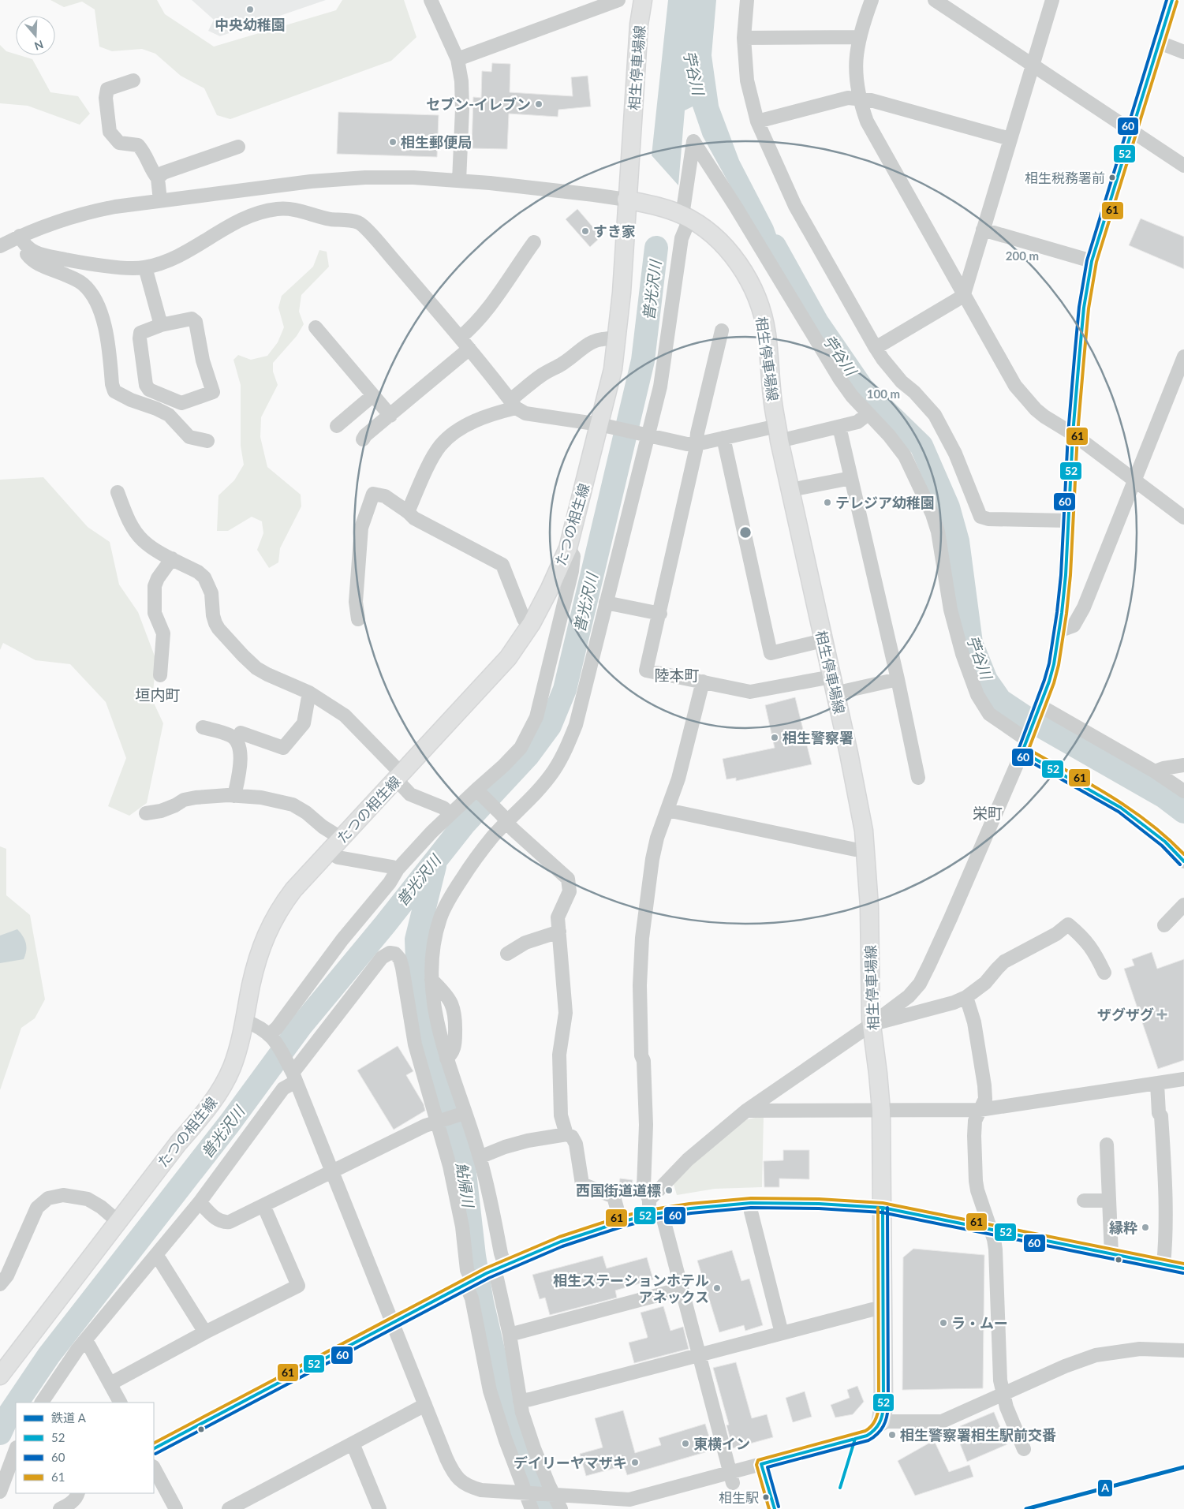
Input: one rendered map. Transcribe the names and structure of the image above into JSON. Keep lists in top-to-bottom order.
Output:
{
  "streets": {
    "main road": ["相生停車場線", "たつの相生線"]
  },
  "crossings": [
    ["相生停車場線", "たつの相生線"]
  ],
  "districts": ["陸本町", "垣内町", "栄町"],
  "water": ["苧谷川", "普光沢川", "鮎帰川"],
  "places": {
    "other": [
      "中央幼稚園",
      "セブン-イレブン",
      "相生郵便局",
      "相生税務署前",
      "すき家",
      "テレジア幼稚園",
      "相生警察署",
      "西国街道道標",
      "縁粋",
      "相生ステーションホテル アネックス",
      "ラ・ムー",
      "相生警察署相生駅前交番",
      "東横イン",
      "デイリーヤマザキ",
      "相生駅"
    ],
    "health": ["ザグザグ"]
  },
  "lines": [
    "transit line 52",
    "transit line 60",
    "transit line 61",
    "rail line A"
  ],
  "legend": [
    "鉄道 A",
    "52",
    "60",
    "61"
  ],
  "north": "bottom",
  "rings": ["200 m", "100 m"]
}
